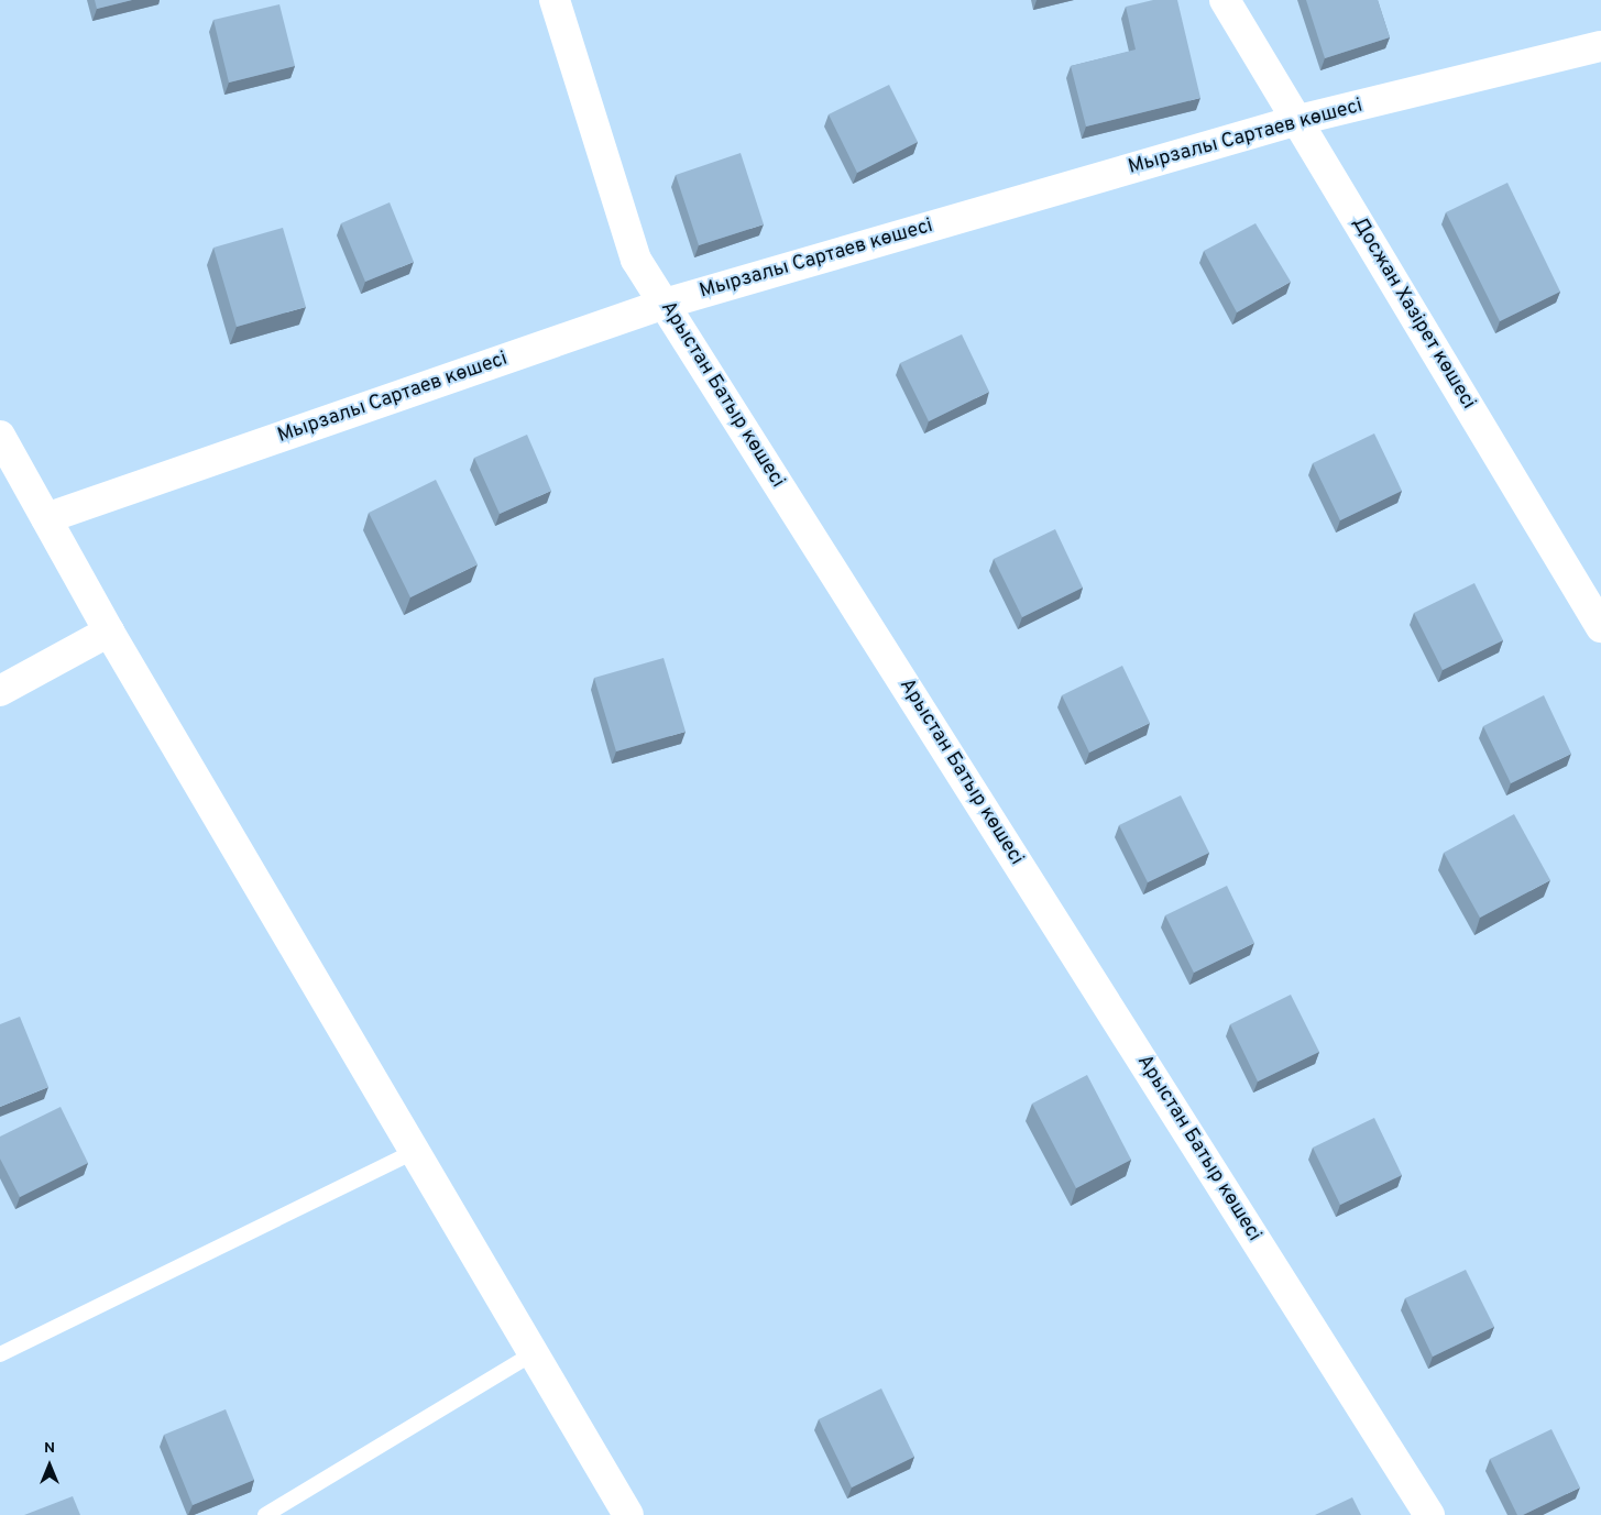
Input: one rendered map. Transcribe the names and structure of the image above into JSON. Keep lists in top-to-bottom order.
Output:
{
  "streets": {
    "street": ["Мырзалы Сартаев көшесі", "Досжан Хазірет көшесі", "Арыстан Батыр көшесі"]
  },
  "crossings": [
    ["Мырзалы Сартаев көшесі", "Досжан Хазірет көшесі"],
    ["Мырзалы Сартаев көшесі", "Арыстан Батыр көшесі"]
  ],
  "north": "top"
}
